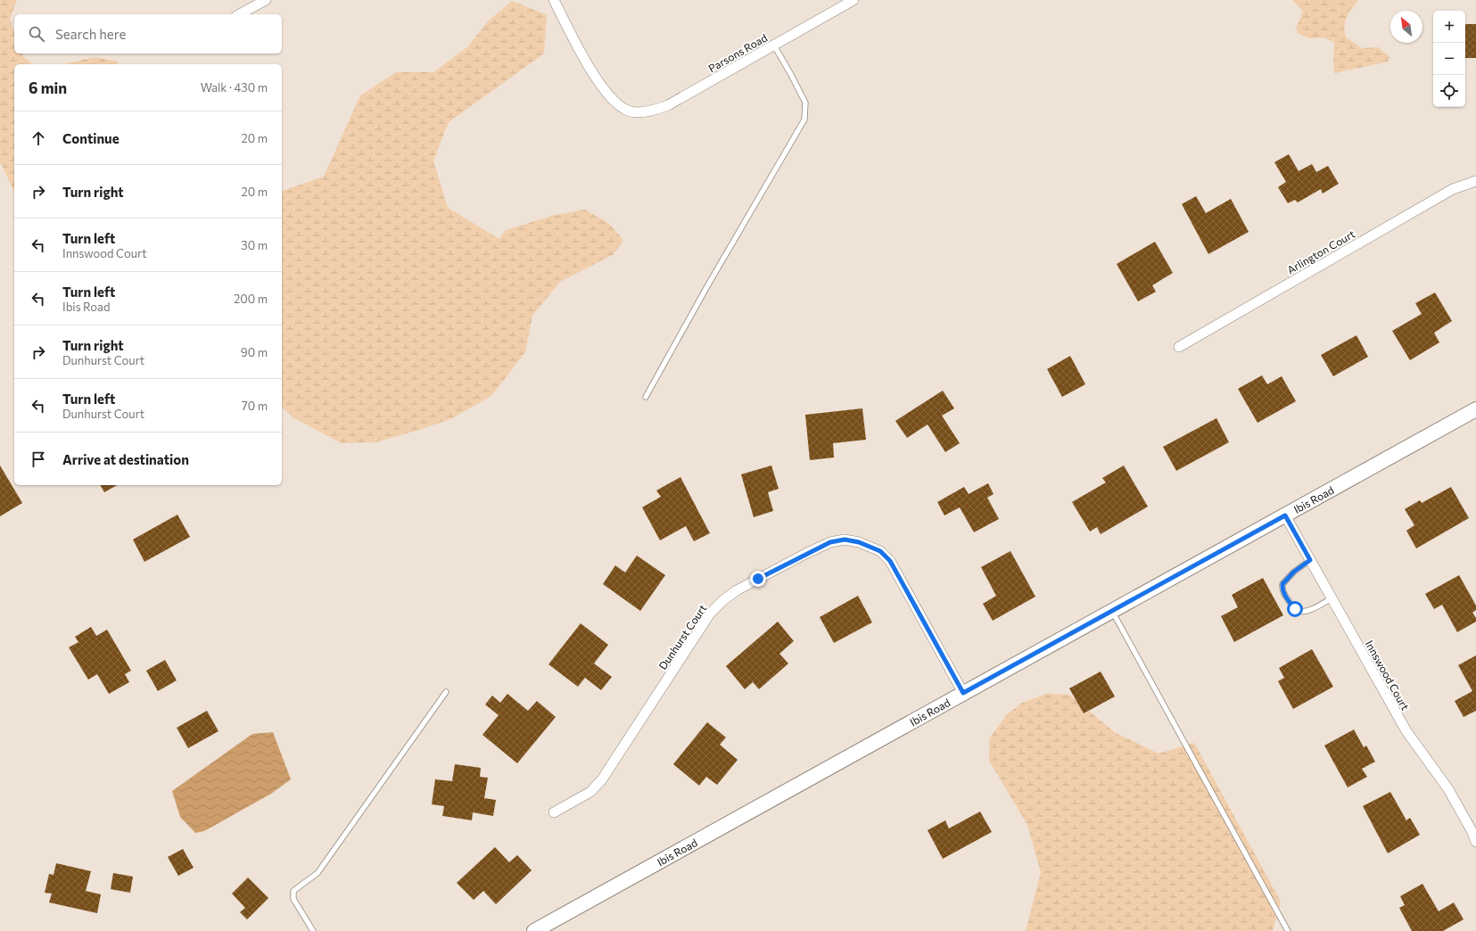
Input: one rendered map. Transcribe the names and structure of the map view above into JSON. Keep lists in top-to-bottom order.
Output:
{
  "streets": {
    "street": [
      "Parsons Road",
      "Arlington Court",
      "Ibis Road",
      "Dunhurst Court",
      "Innswood Court"
    ]
  },
  "crossings": [
    ["Ibis Road", "Dunhurst Court"],
    ["Ibis Road", "Innswood Court"]
  ],
  "north": "top left",
  "page": {
    "map_buttons": ["+", "−"],
    "search": "Search here",
    "heading": ["6 min", "Walk · 430 m"],
    "list": [
      ["Continue", "20 m"],
      ["Turn right", "20 m"],
      ["Turn left", "Innswood Court", "30 m"],
      ["Turn left", "Ibis Road", "200 m"],
      ["Turn right", "Dunhurst Court", "90 m"],
      ["Turn left", "Dunhurst Court", "70 m"],
      "Arrive at destination"
    ]
  }
}
